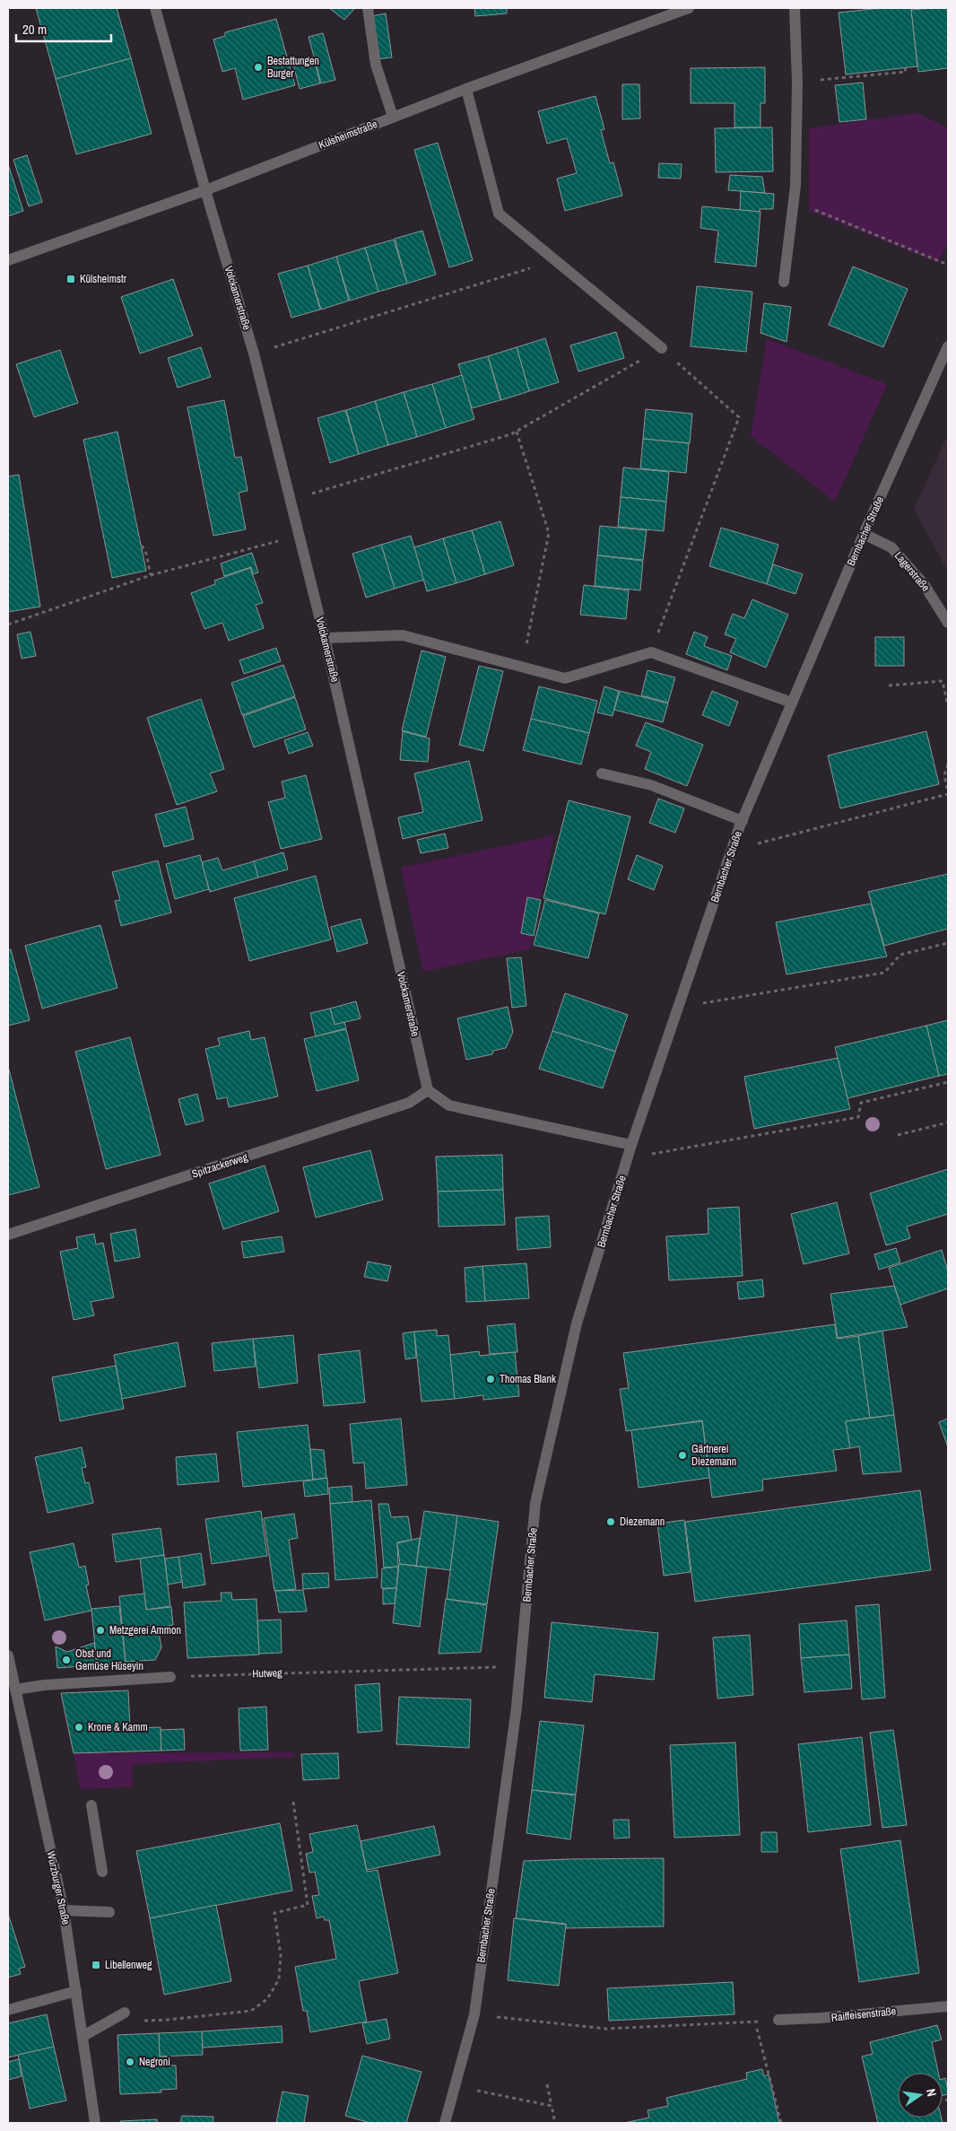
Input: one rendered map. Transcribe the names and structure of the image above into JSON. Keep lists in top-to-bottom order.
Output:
{
  "streets": {
    "street": [
      "Külsheimstraße",
      "Volckamerstraße",
      "Bernbacher Straße",
      "Lagerstraße",
      "Spitzackerweg",
      "Würzburger Straße",
      "Raiffeisenstraße"
    ],
    "path": ["Hutweg"]
  },
  "crossings": [
    ["Külsheimstraße", "Volckamerstraße"],
    ["Volckamerstraße", "Spitzackerweg"],
    ["Bernbacher Straße", "Lagerstraße"],
    ["Bernbacher Straße", "Hutweg"]
  ],
  "places": {
    "other": [
      "Bestattungen Burger",
      "Thomas Blank",
      "Gärtnerei Diezemann",
      "Diezemann",
      "Metzgerei Ammon",
      "Obst und Gemüse Hüseyin",
      "Krone & Kamm",
      "Negroni"
    ],
    "transit": ["Külsheimstr", "Libellenweg"]
  },
  "scale_bar": "20 m",
  "north": "right"
}
